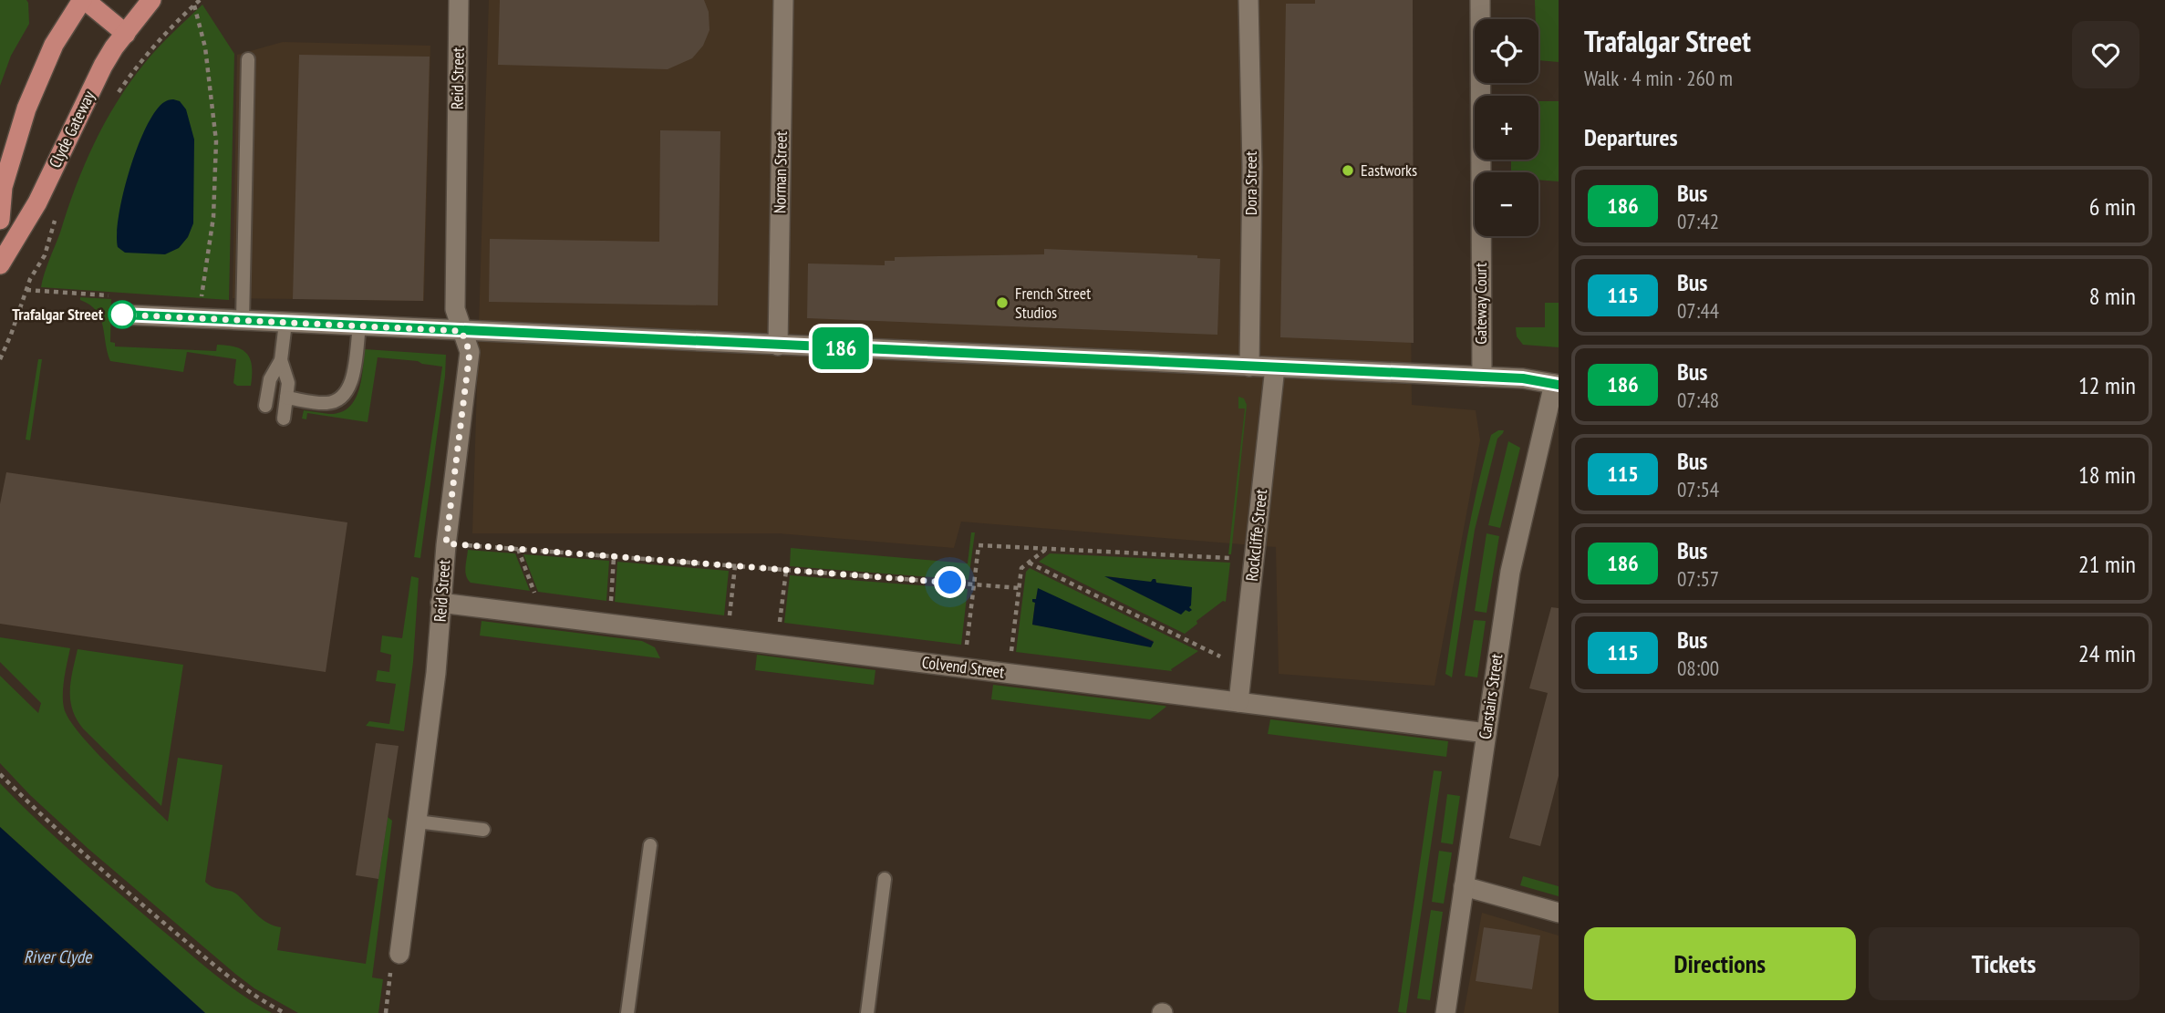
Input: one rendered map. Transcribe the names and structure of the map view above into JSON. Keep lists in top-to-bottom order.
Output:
{
  "streets": {
    "main road": ["Clyde Gateway"],
    "street": [
      "Reid Street",
      "Norman Street",
      "Dora Street",
      "Gateway Court",
      "Rockcliffe Street",
      "Colvend Street",
      "Carstairs Street"
    ]
  },
  "crossings": [
    ["Reid Street", "Colvend Street"],
    ["Rockcliffe Street", "Colvend Street"],
    ["Colvend Street", "Carstairs Street"]
  ],
  "water": ["River Clyde"],
  "places": ["Eastworks", "French Street Studios", "Trafalgar Street"],
  "lines": ["bus line 186"],
  "page": {
    "on_map": "186",
    "heading": [
      ["Trafalgar Street", "Walk · 4 min · 260 m"],
      "Departures"
    ],
    "map_buttons": ["+", "−"],
    "list": [
      {
        "mark": "186",
        "name": "Bus",
        "note": "07:42",
        "value": "6 min"
      },
      {
        "mark": "115",
        "name": "Bus",
        "note": "07:44",
        "value": "8 min"
      },
      {
        "mark": "186",
        "name": "Bus",
        "note": "07:48",
        "value": "12 min"
      },
      {
        "mark": "115",
        "name": "Bus",
        "note": "07:54",
        "value": "18 min"
      },
      {
        "mark": "186",
        "name": "Bus",
        "note": "07:57",
        "value": "21 min"
      },
      {
        "mark": "115",
        "name": "Bus",
        "note": "08:00",
        "value": "24 min"
      }
    ],
    "buttons": ["Directions", "Tickets"]
  }
}
